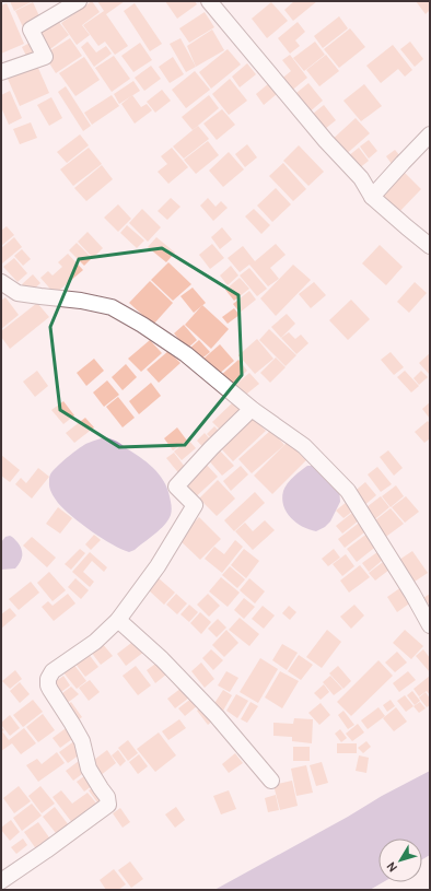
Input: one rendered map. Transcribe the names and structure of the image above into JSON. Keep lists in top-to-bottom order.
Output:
{
  "north": "bottom left"
}
